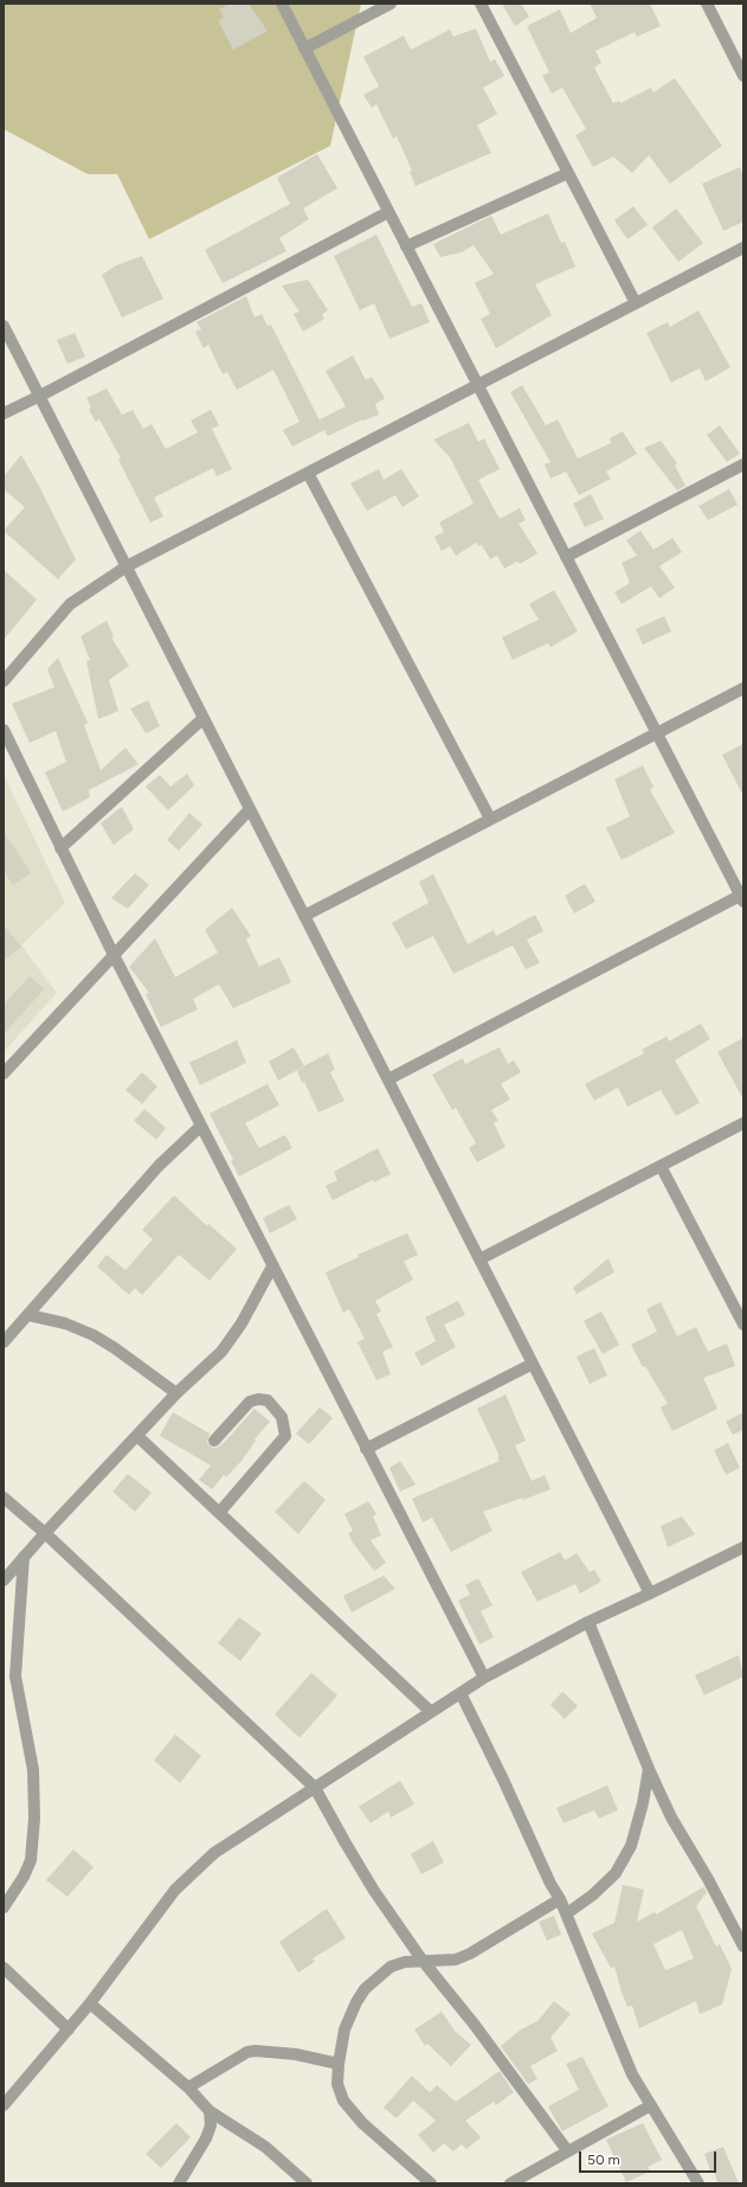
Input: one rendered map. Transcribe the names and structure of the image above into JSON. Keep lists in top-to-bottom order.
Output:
{
  "scale_bar": "50 m"
}
